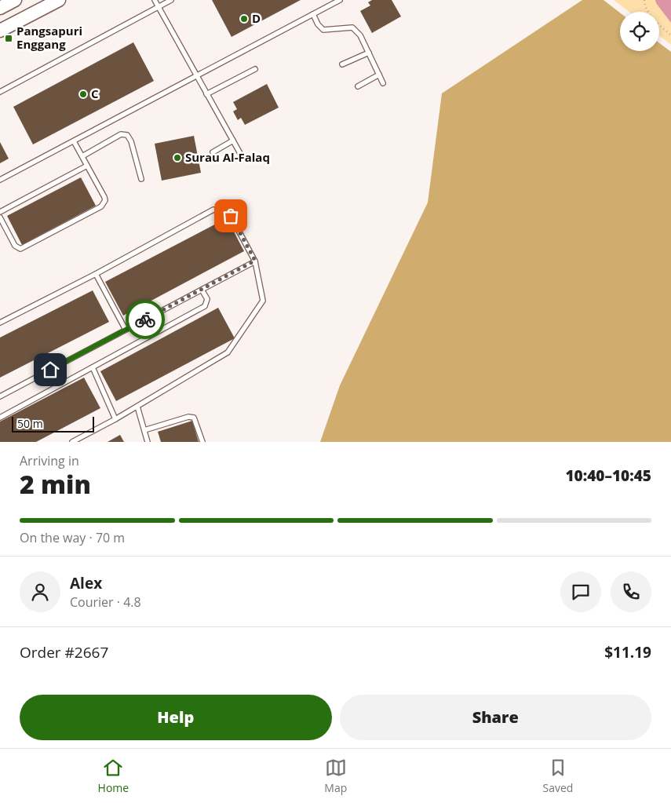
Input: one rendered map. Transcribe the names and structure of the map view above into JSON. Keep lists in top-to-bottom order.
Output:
{
  "places": {
    "other": ["D", "C", "Surau Al-Falaq"],
    "transit": ["Pangsapuri Enggang"]
  },
  "scale_bar": "50 m",
  "page": {
    "scale": "50 m",
    "heading": ["2 min", "Arriving in", "10:40–10:45"],
    "panel": [
      "Alex",
      "Courier · 4.8",
      "Order #2667",
      "$11.19"
    ],
    "bar": "On the way · 70 m",
    "buttons": ["Help", "Share"],
    "tabs": ["Home", "Map", "Saved"]
  }
}
